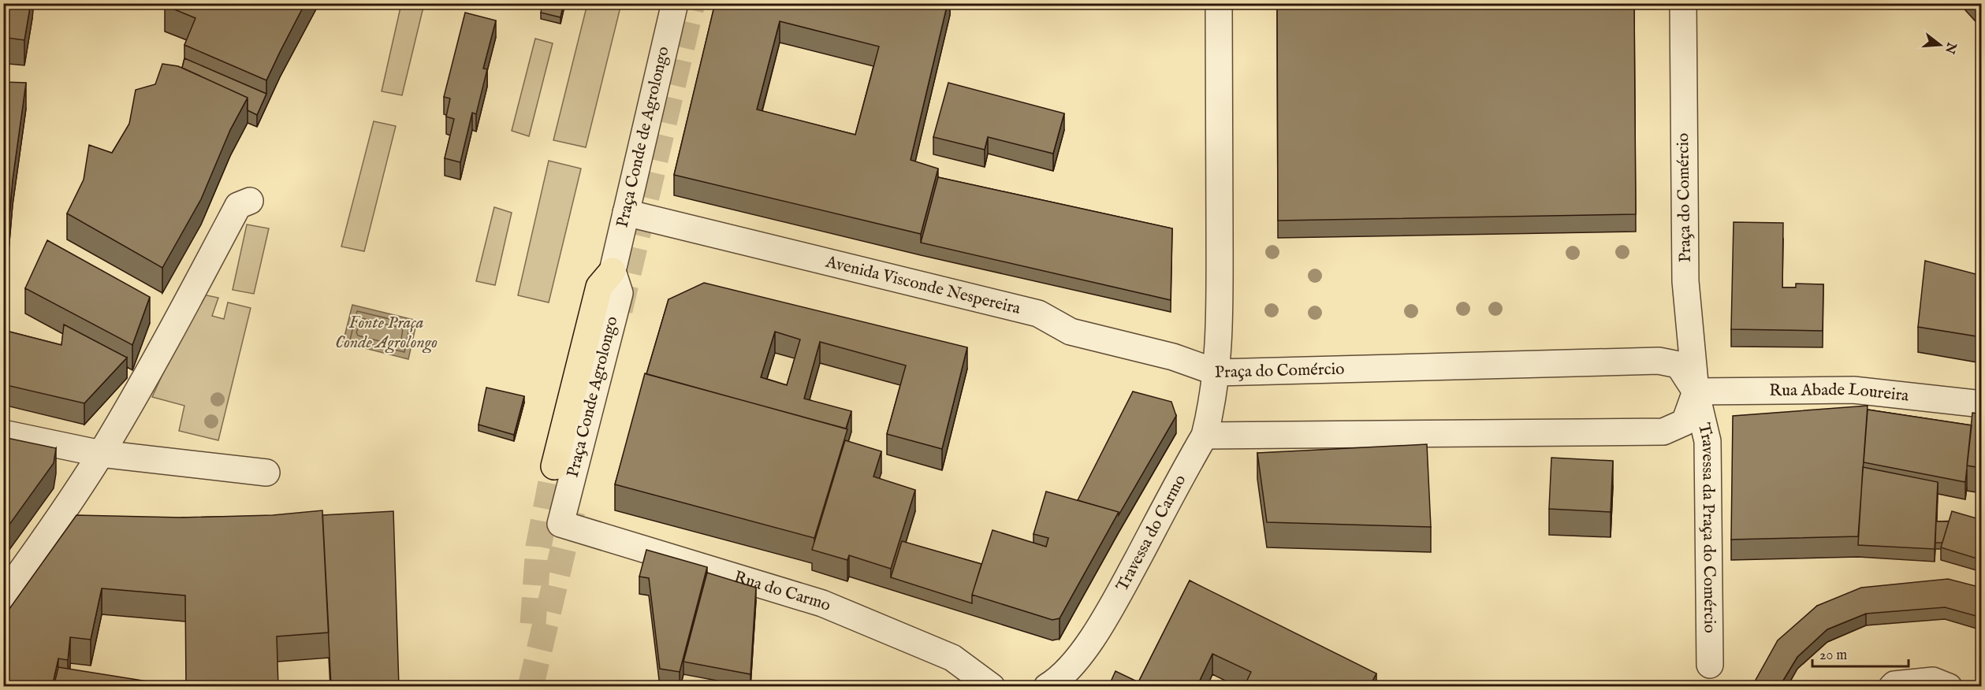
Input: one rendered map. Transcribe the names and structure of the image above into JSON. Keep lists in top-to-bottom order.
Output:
{
  "streets": {
    "street": [
      "Praça Conde de Agrolongo",
      "Praça do Comércio",
      "Avenida Visconde Nespereira",
      "Rua Abade Loureira",
      "Praça Conde Agrolongo",
      "Travessa da Praça do Comércio",
      "Travessa do Carmo",
      "Rua do Carmo"
    ]
  },
  "crossings": [
    ["Praça Conde de Agrolongo", "Avenida Visconde Nespereira"],
    ["Praça Conde de Agrolongo", "Praça Conde Agrolongo"],
    ["Praça do Comércio", "Avenida Visconde Nespereira"],
    ["Praça do Comércio", "Rua Abade Loureira"],
    ["Praça do Comércio", "Travessa da Praça do Comércio"],
    ["Praça do Comércio", "Travessa do Carmo"],
    ["Avenida Visconde Nespereira", "Travessa do Carmo"],
    ["Rua Abade Loureira", "Travessa da Praça do Comércio"],
    ["Praça Conde Agrolongo", "Rua do Carmo"]
  ],
  "water": ["Fonte Praça Conde Agrolongo"],
  "scale_bar": "20 m",
  "north": "right"
}
